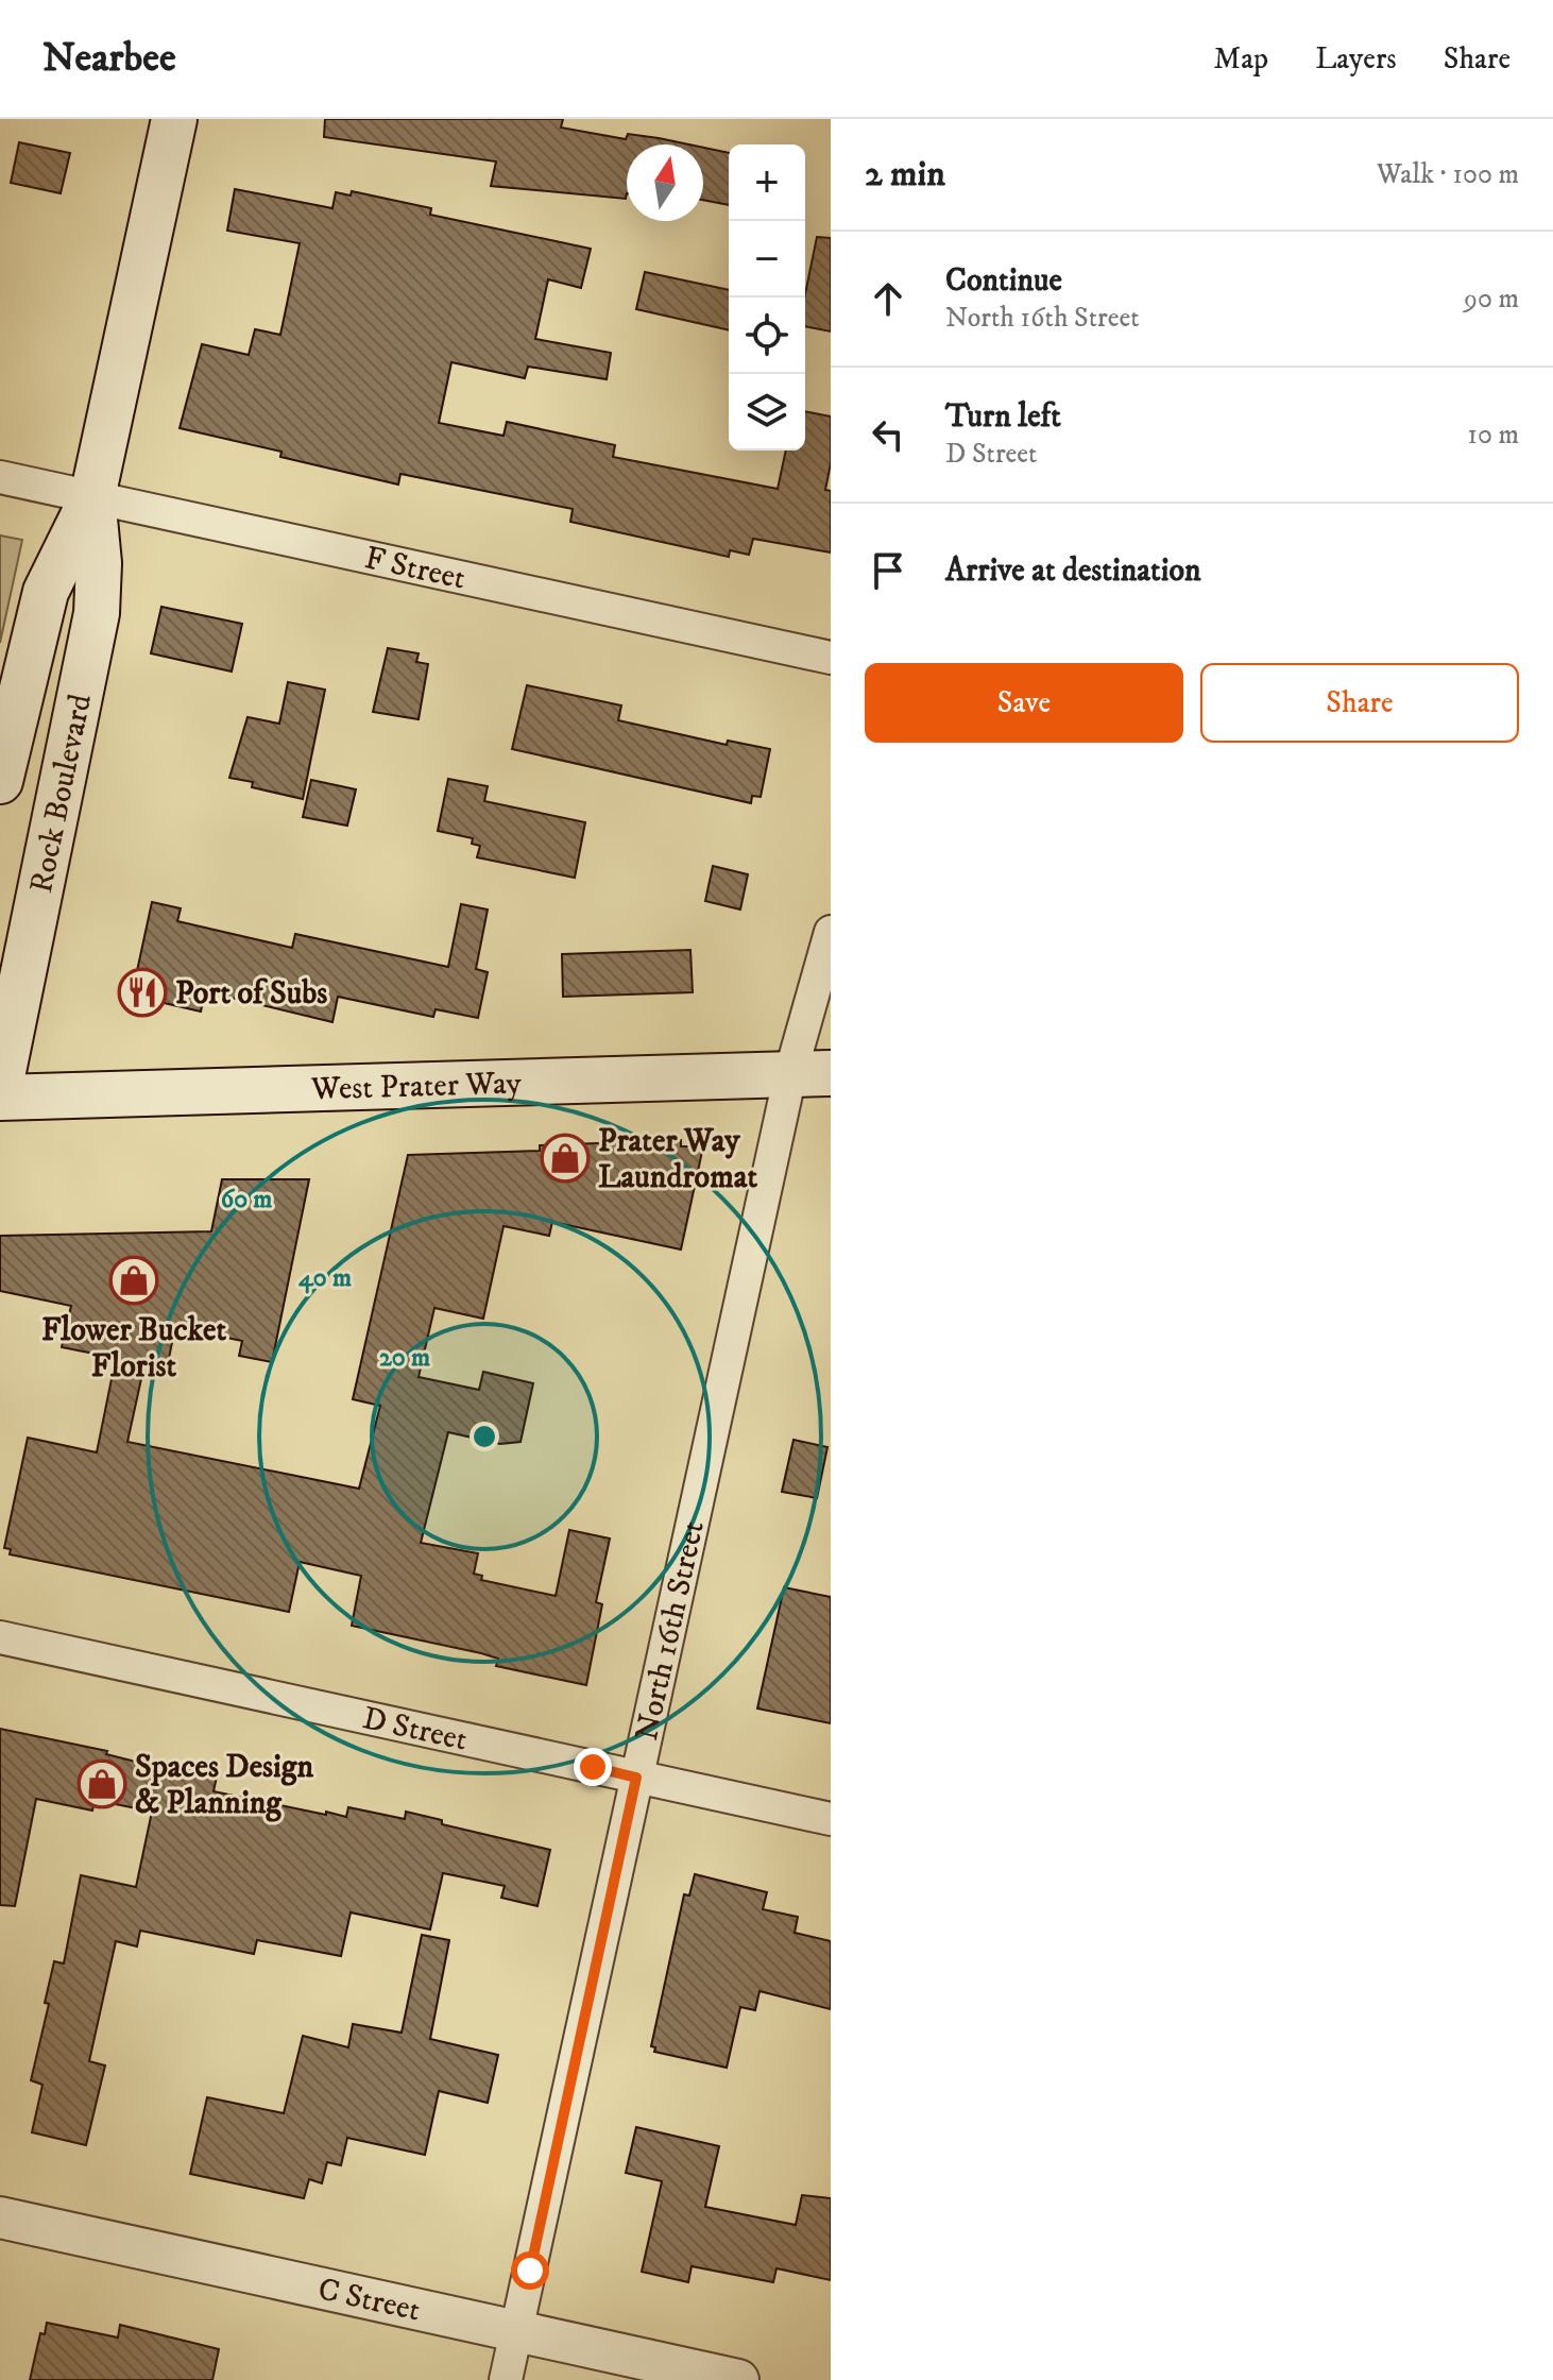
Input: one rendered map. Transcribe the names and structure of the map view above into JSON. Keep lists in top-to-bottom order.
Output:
{
  "streets": {
    "main road": ["Rock Boulevard", "West Prater Way"],
    "street": [
      "F Street",
      "North 16th Street",
      "D Street",
      "C Street"
    ]
  },
  "crossings": [
    ["F Street", "Rock Boulevard"],
    ["West Prater Way", "North 16th Street"],
    ["North 16th Street", "D Street"],
    ["North 16th Street", "C Street"]
  ],
  "places": {
    "restaurant": ["Port of Subs"],
    "shop": ["Prater Way Laundromat", "Flower Bucket Florist", "Spaces Design & Planning"]
  },
  "north": "top",
  "page": {
    "header": "Nearbee",
    "nav": ["Map", "Layers", "Share"],
    "heading": ["2 min", "Walk · 100 m"],
    "map_buttons": ["+", "−"],
    "list": [
      ["Continue", "North 16th Street", "90 m"],
      ["Turn left", "D Street", "10 m"],
      "Arrive at destination"
    ],
    "buttons": ["Save", "Share"]
  },
  "rings": ["60 m", "40 m", "20 m"]
}
